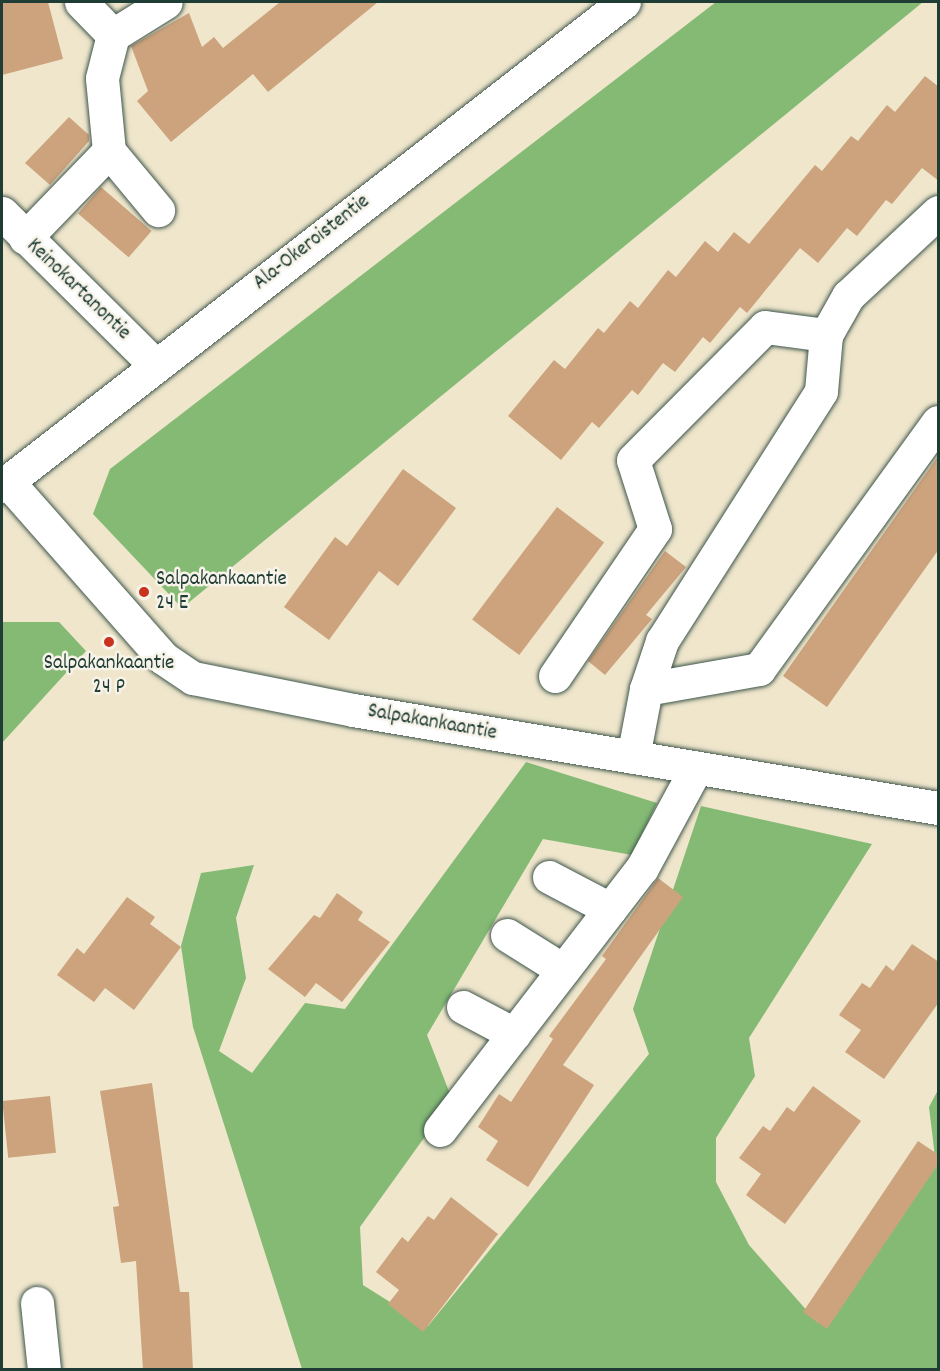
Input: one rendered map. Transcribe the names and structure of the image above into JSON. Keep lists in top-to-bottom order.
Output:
{
  "streets": {
    "street": ["Ala-Okeroistentie", "Keinokartanontie", "Salpakankaantie"]
  },
  "crossings": [
    ["Ala-Okeroistentie", "Keinokartanontie"],
    ["Ala-Okeroistentie", "Salpakankaantie"]
  ],
  "places": ["Salpakankaantie 24 E", "Salpakankaantie 24 P"]
}
